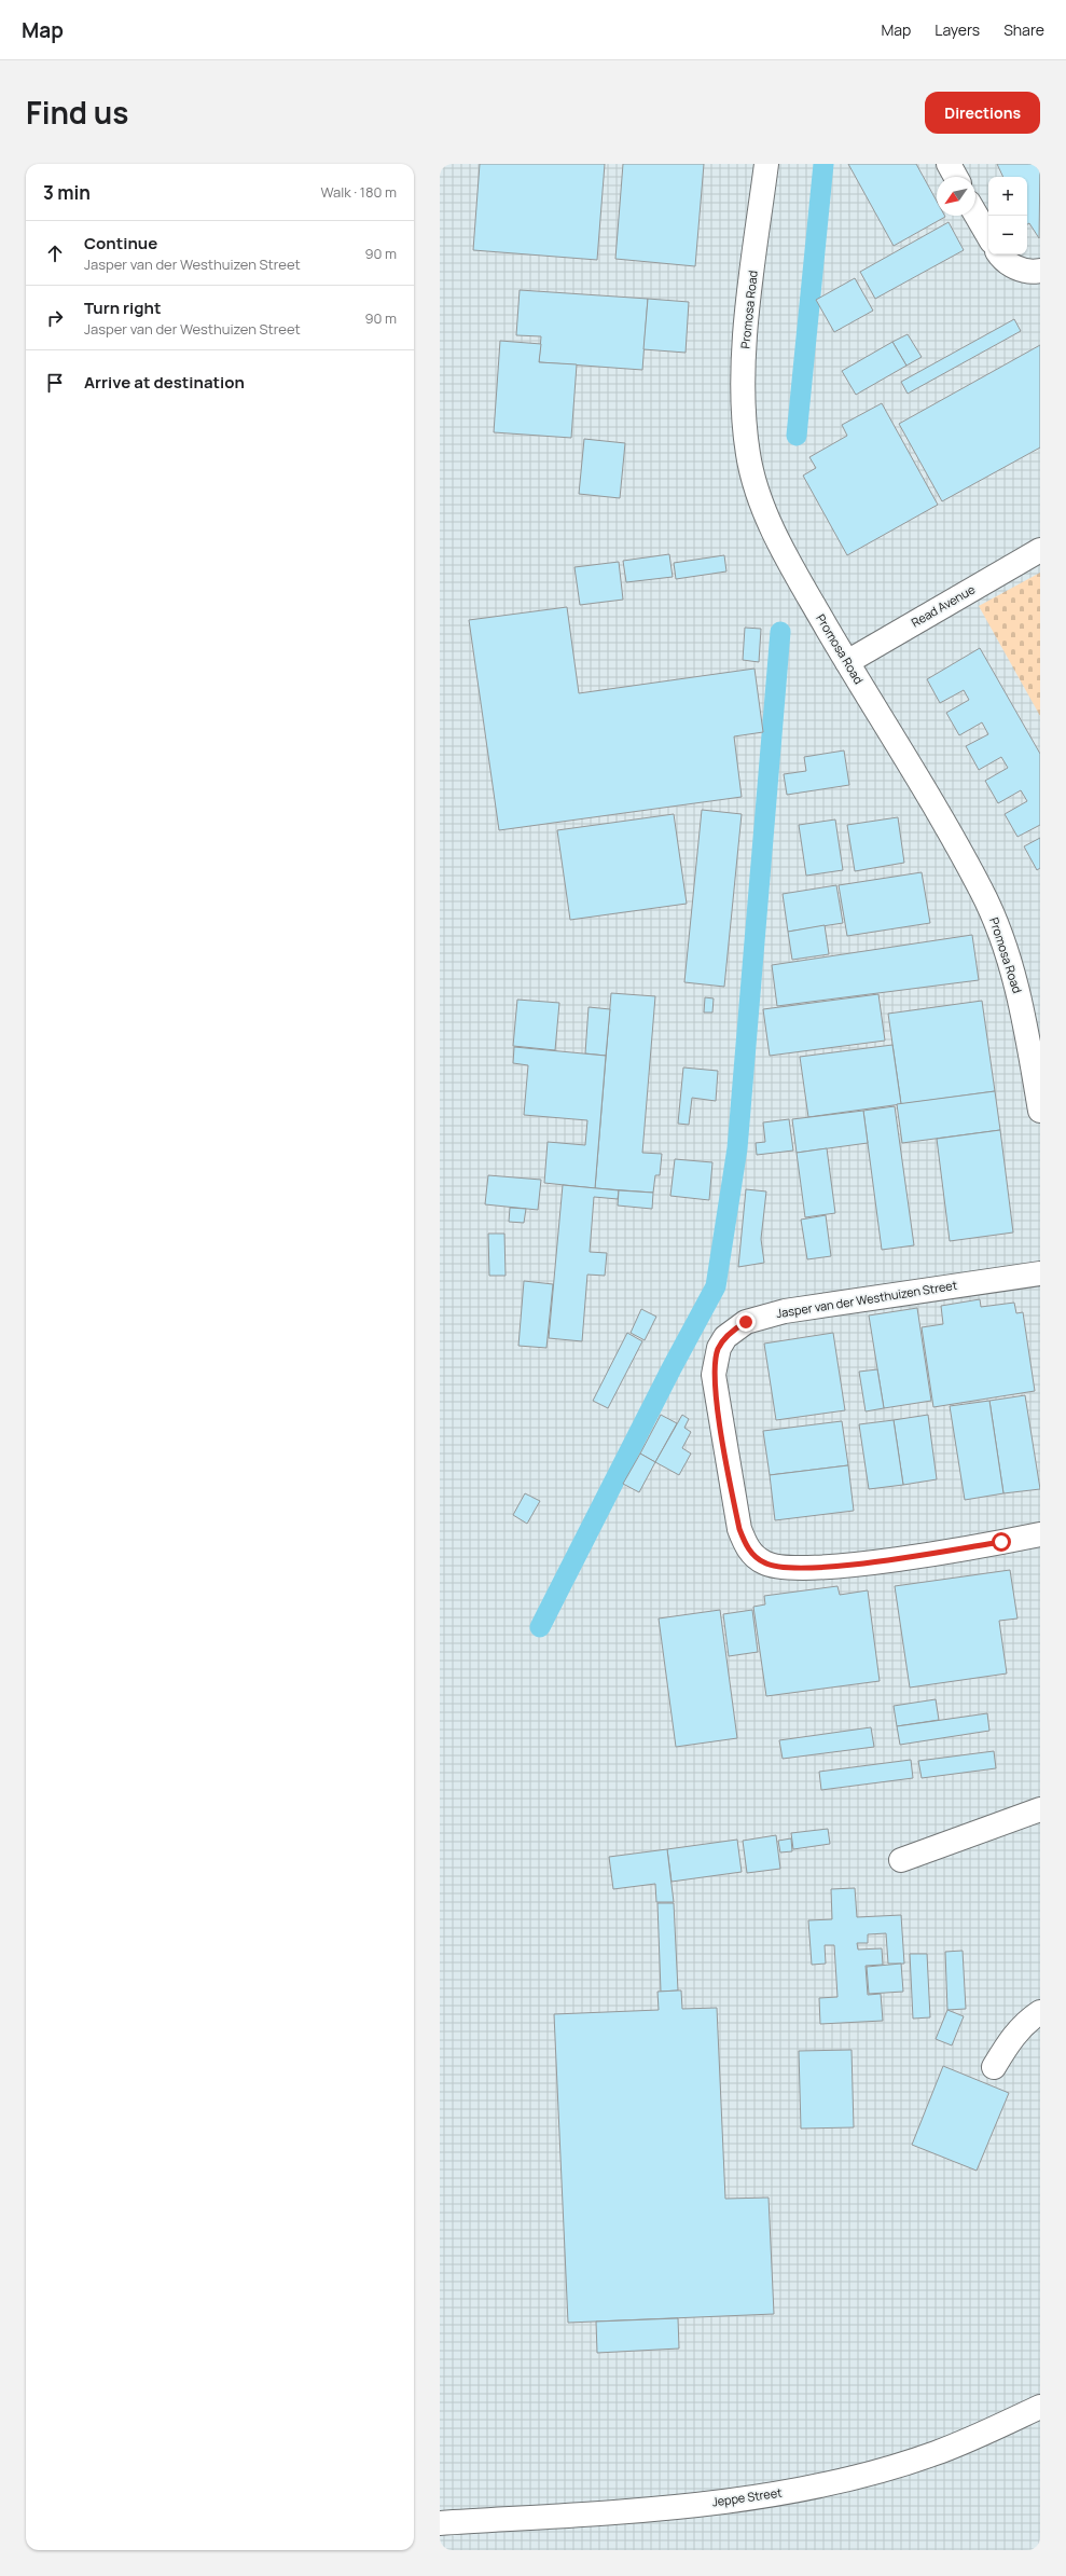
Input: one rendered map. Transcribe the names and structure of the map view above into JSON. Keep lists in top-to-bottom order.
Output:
{
  "streets": {
    "street": [
      "Promosa Road",
      "Read Avenue",
      "Jasper van der Westhuizen Street",
      "Jeppe Street"
    ]
  },
  "crossings": [
    ["Promosa Road", "Read Avenue"]
  ],
  "north": "bottom left",
  "page": {
    "header": "Map",
    "nav": ["Map", "Layers", "Share"],
    "title": "Find us",
    "buttons": "Directions",
    "heading": ["3 min", "Walk · 180 m"],
    "map_buttons": ["+", "−"],
    "list": [
      ["Continue", "Jasper van der Westhuizen Street", "90 m"],
      ["Turn right", "Jasper van der Westhuizen Street", "90 m"],
      "Arrive at destination"
    ]
  }
}
